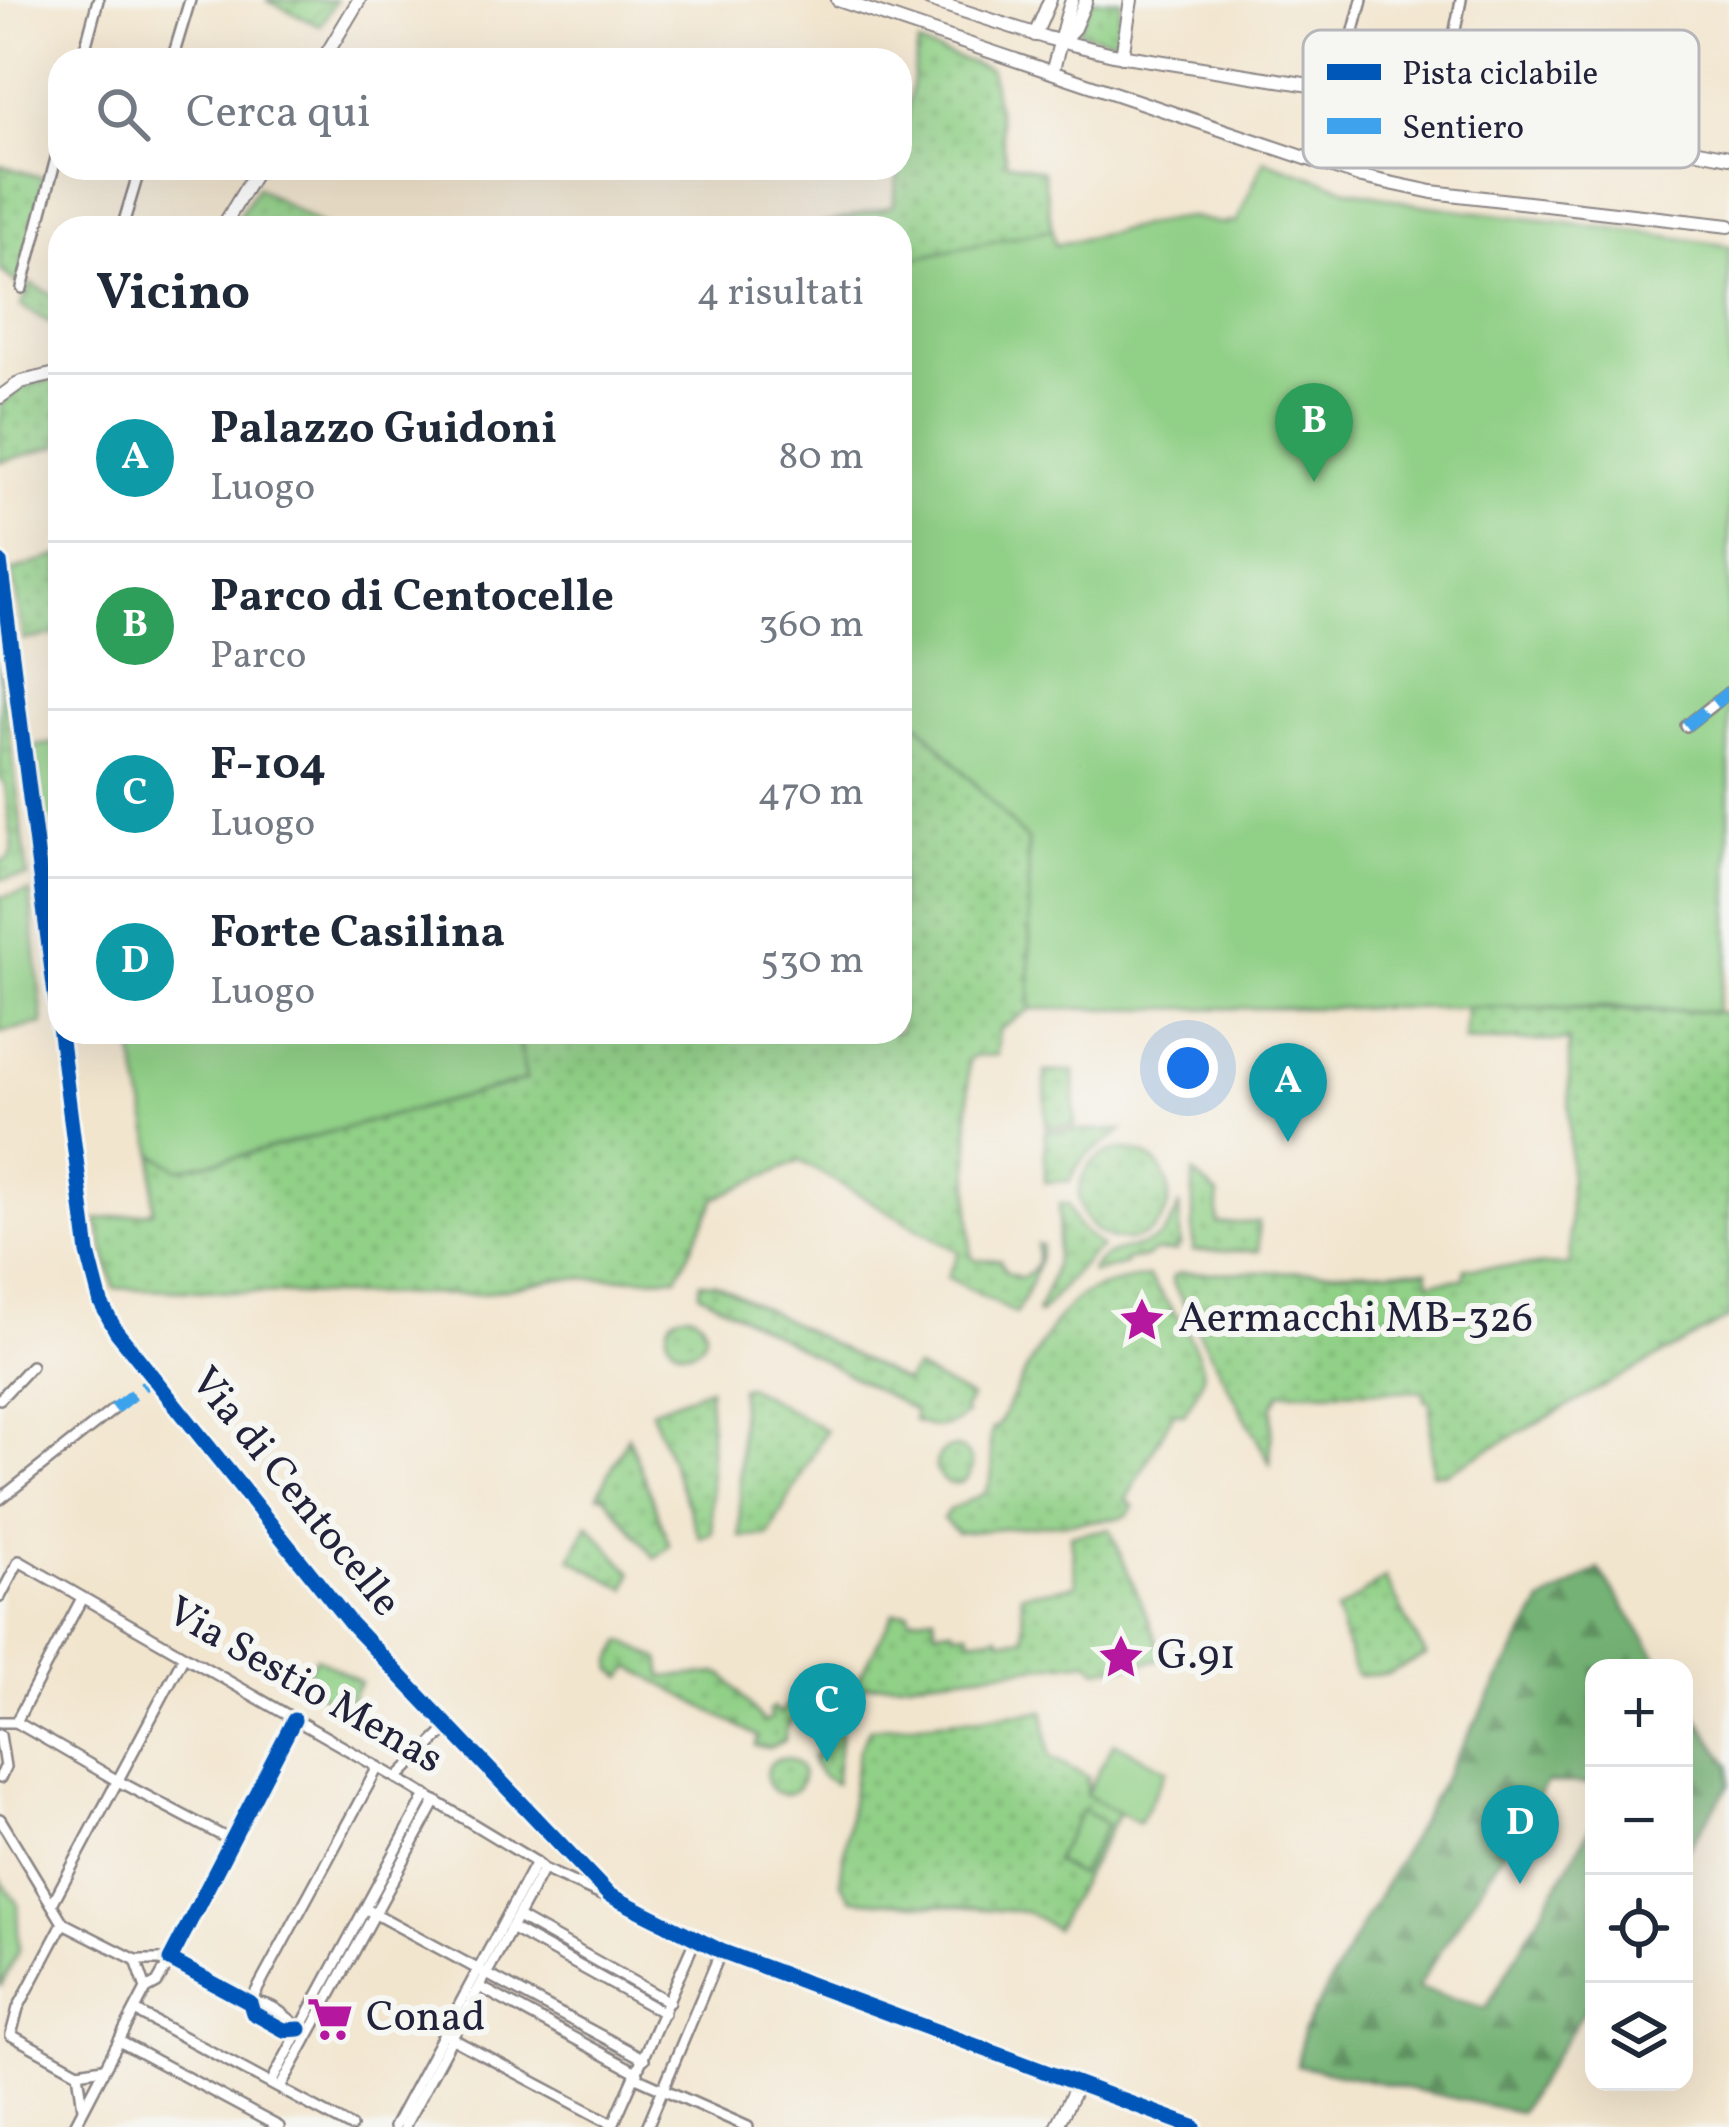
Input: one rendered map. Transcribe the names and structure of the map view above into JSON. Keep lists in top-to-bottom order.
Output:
{
  "streets": {
    "street": ["Via di Centocelle", "Via Sestio Menas"]
  },
  "crossings": [
    ["Via di Centocelle", "Via Sestio Menas"]
  ],
  "places": {
    "place": ["Aermacchi MB-326", "G.91"],
    "supermarket": ["Conad"]
  },
  "legend": ["Pista ciclabile", "Sentiero"],
  "page": {
    "search": "Cerca qui",
    "heading": ["Vicino", "4 risultati"],
    "list": [
      {
        "mark": "A",
        "name": "Palazzo Guidoni",
        "note": "Luogo",
        "value": "80 m"
      },
      {
        "mark": "B",
        "name": "Parco di Centocelle",
        "note": "Parco",
        "value": "360 m"
      },
      {
        "mark": "C",
        "name": "F-104",
        "note": "Luogo",
        "value": "470 m"
      },
      {
        "mark": "D",
        "name": "Forte Casilina",
        "note": "Luogo",
        "value": "530 m"
      }
    ],
    "pins": [
      "B",
      "A",
      "C",
      "D"
    ],
    "map_buttons": ["+", "−"]
  }
}
